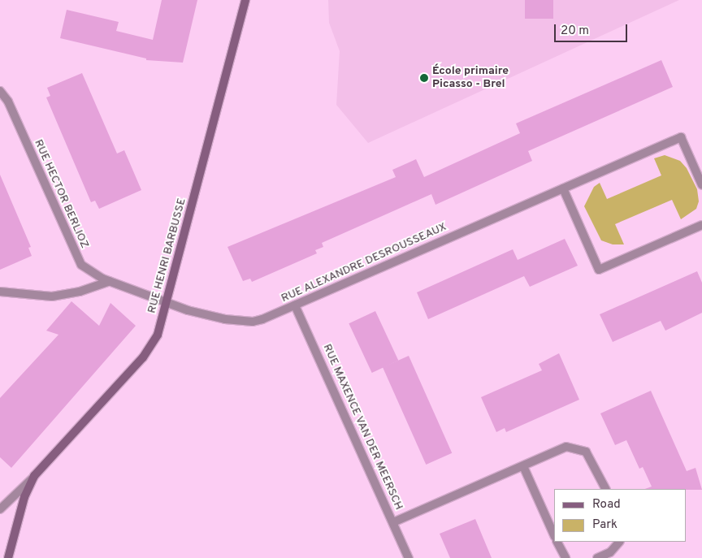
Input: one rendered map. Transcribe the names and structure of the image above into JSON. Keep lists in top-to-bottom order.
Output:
{
  "streets": {
    "street": [
      "RUE HECTOR BERLIOZ",
      "RUE HENRI BARBUSSE",
      "RUE ALEXANDRE DESROUSSEAUX",
      "RUE MAXENCE VAN DER MEERSCH"
    ]
  },
  "crossings": [
    ["RUE HECTOR BERLIOZ", "RUE HENRI BARBUSSE"],
    ["RUE HECTOR BERLIOZ", "RUE ALEXANDRE DESROUSSEAUX"],
    ["RUE HENRI BARBUSSE", "RUE ALEXANDRE DESROUSSEAUX"],
    ["RUE ALEXANDRE DESROUSSEAUX", "RUE MAXENCE VAN DER MEERSCH"]
  ],
  "places": ["École primaire Picasso - Brel"],
  "legend": ["Road", "Park"],
  "scale_bar": "20 m"
}
